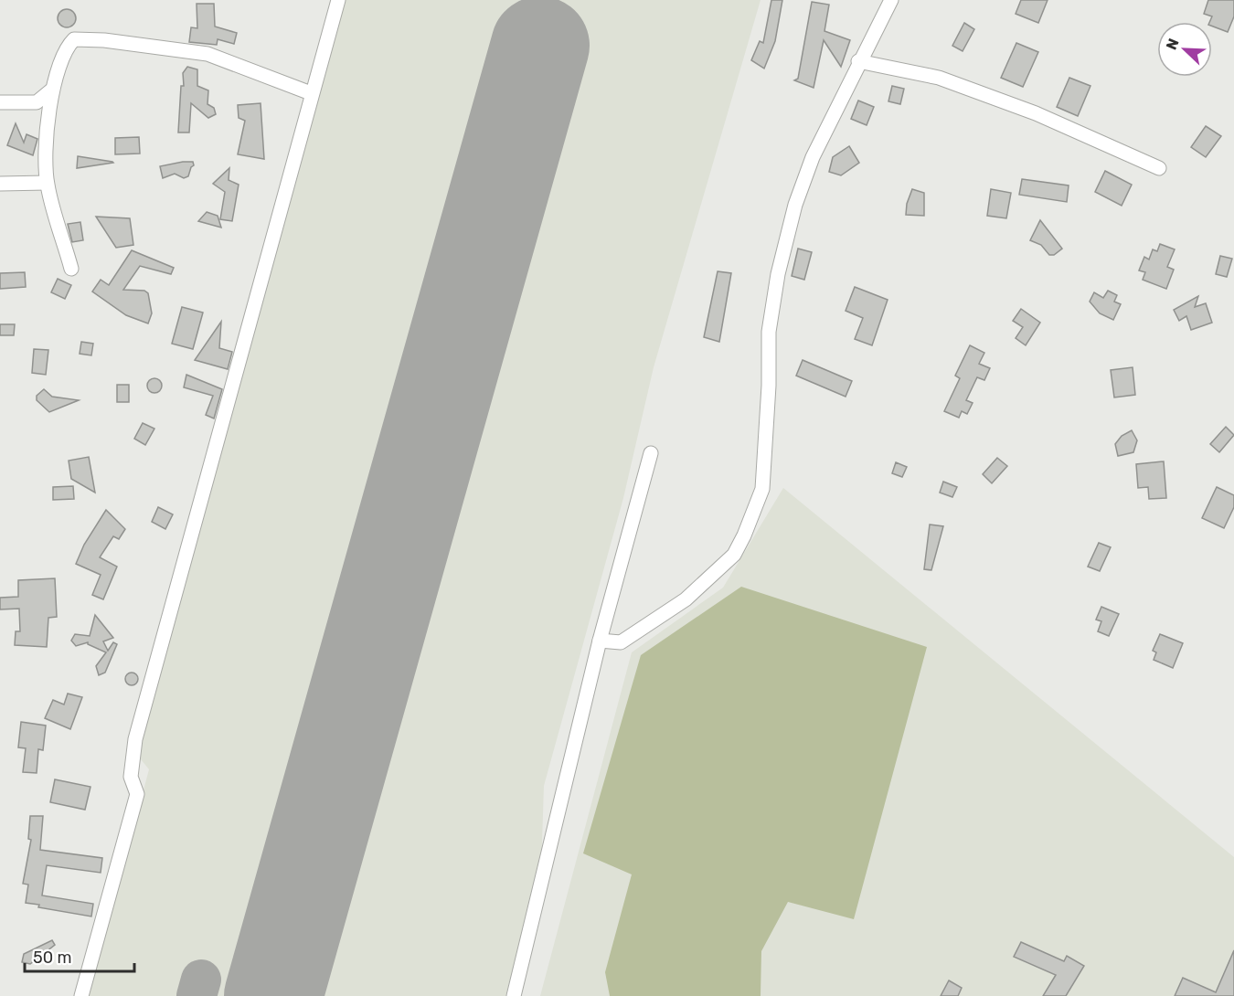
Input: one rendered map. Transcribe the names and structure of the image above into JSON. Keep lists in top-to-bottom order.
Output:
{
  "scale_bar": "50 m",
  "north": "top left"
}
